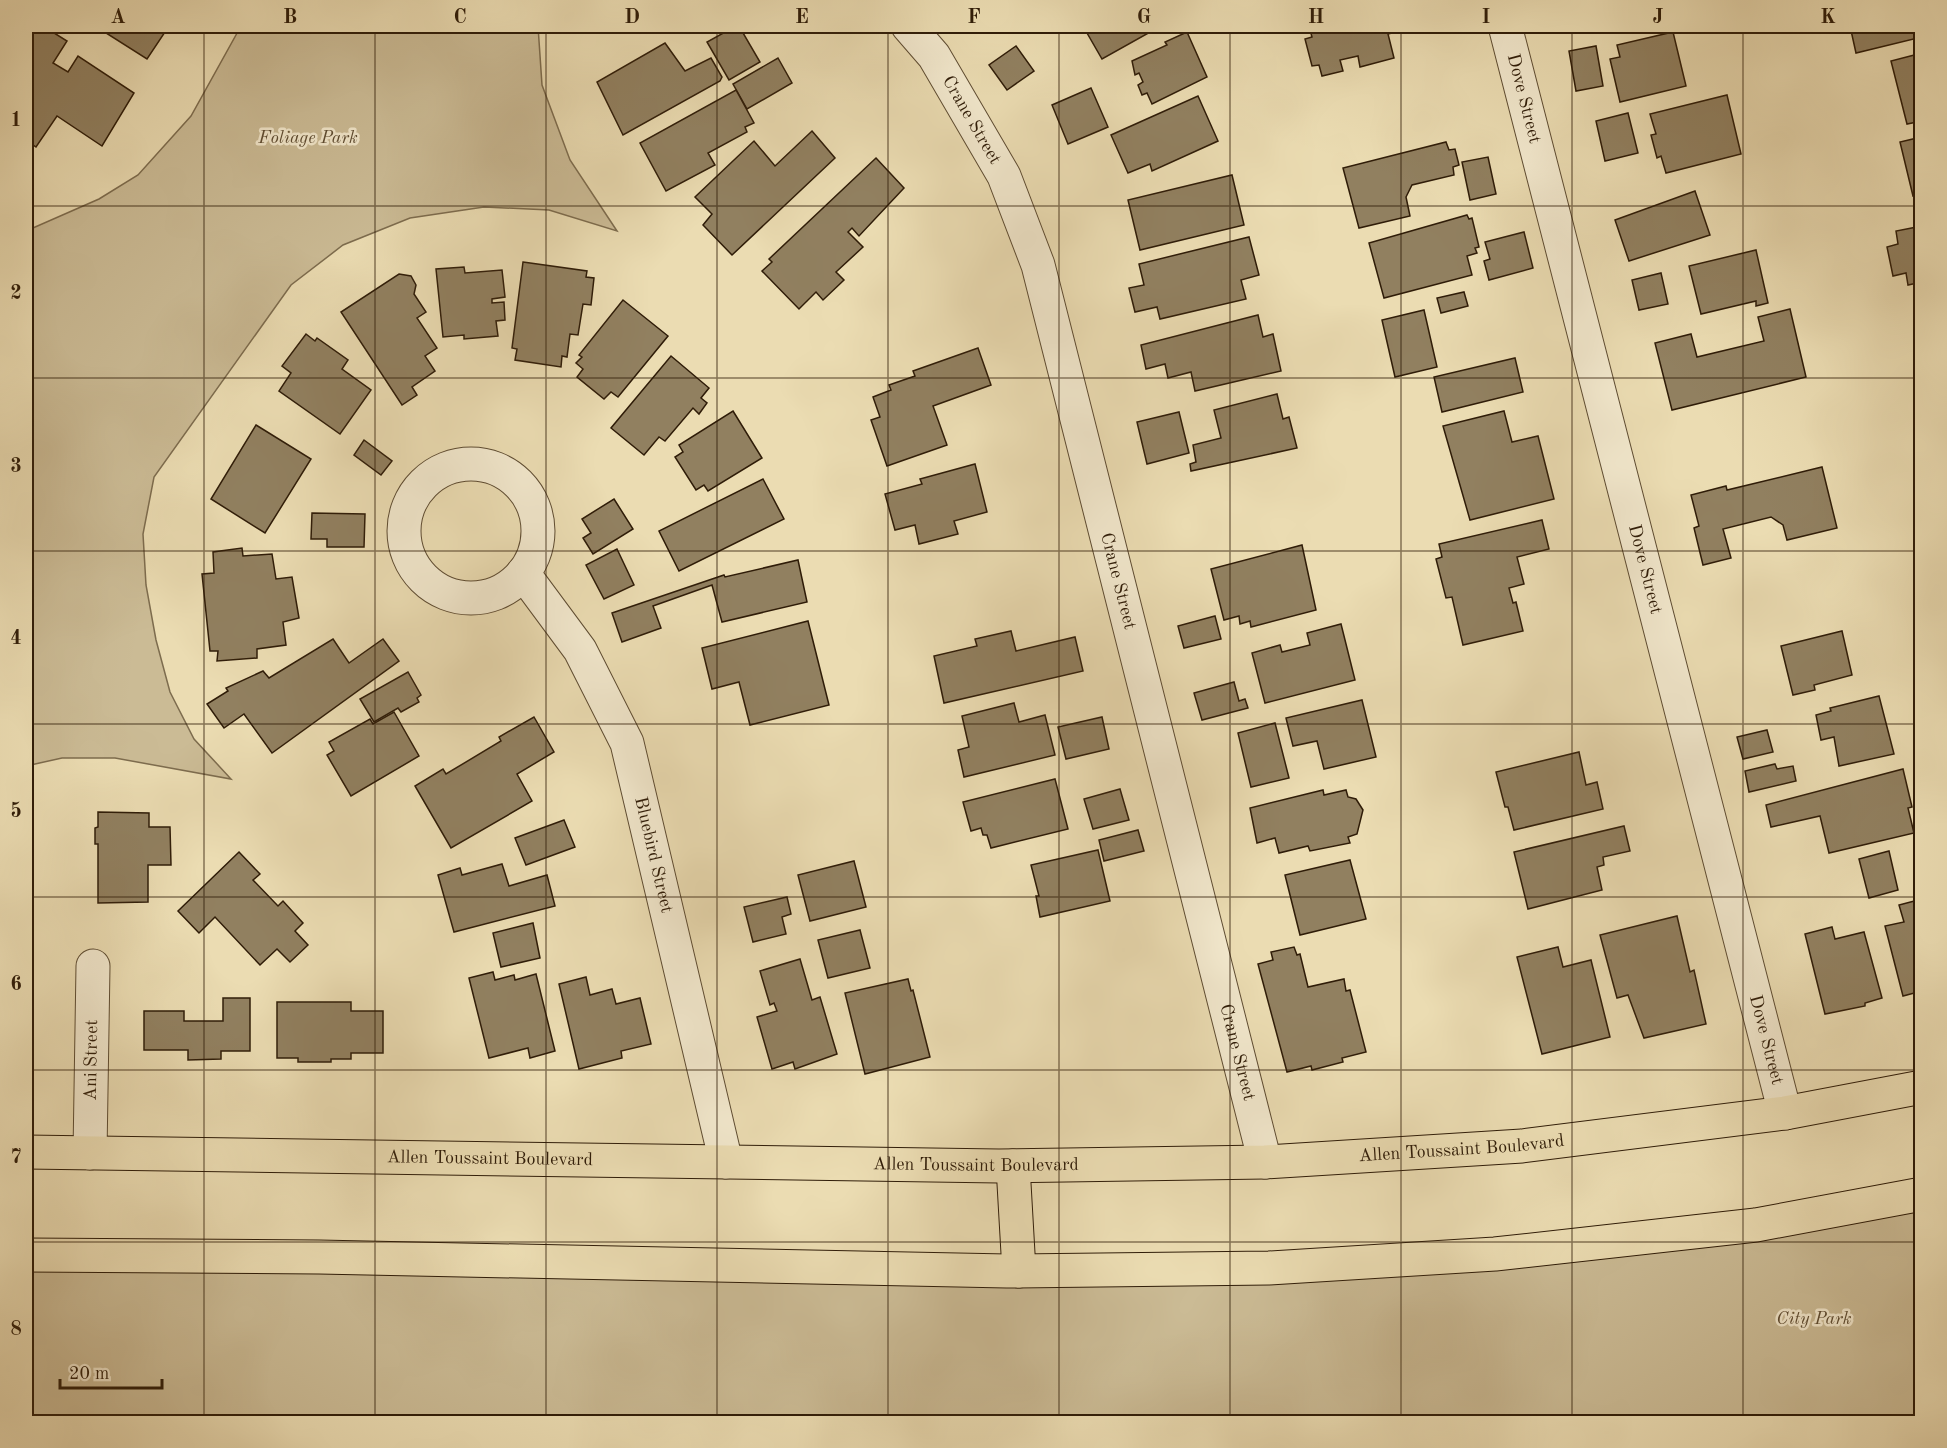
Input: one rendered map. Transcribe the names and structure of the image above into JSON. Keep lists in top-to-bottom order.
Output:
{
  "streets": {
    "main road": ["Allen Toussaint Boulevard"],
    "street": [
      "Dove Street",
      "Crane Street",
      "Bluebird Street",
      "Ani Street"
    ]
  },
  "crossings": [
    ["Dove Street", "Allen Toussaint Boulevard"],
    ["Crane Street", "Allen Toussaint Boulevard"],
    ["Bluebird Street", "Allen Toussaint Boulevard"],
    ["Ani Street", "Allen Toussaint Boulevard"]
  ],
  "parks": ["Foliage Park", "City Park"],
  "scale_bar": "20 m",
  "grid": {
    "columns": [
      "A",
      "B",
      "C",
      "D",
      "E",
      "F",
      "G",
      "H",
      "I",
      "J",
      "K"
    ],
    "rows": [
      "1",
      "2",
      "3",
      "4",
      "5",
      "6",
      "7",
      "8"
    ]
  }
}
